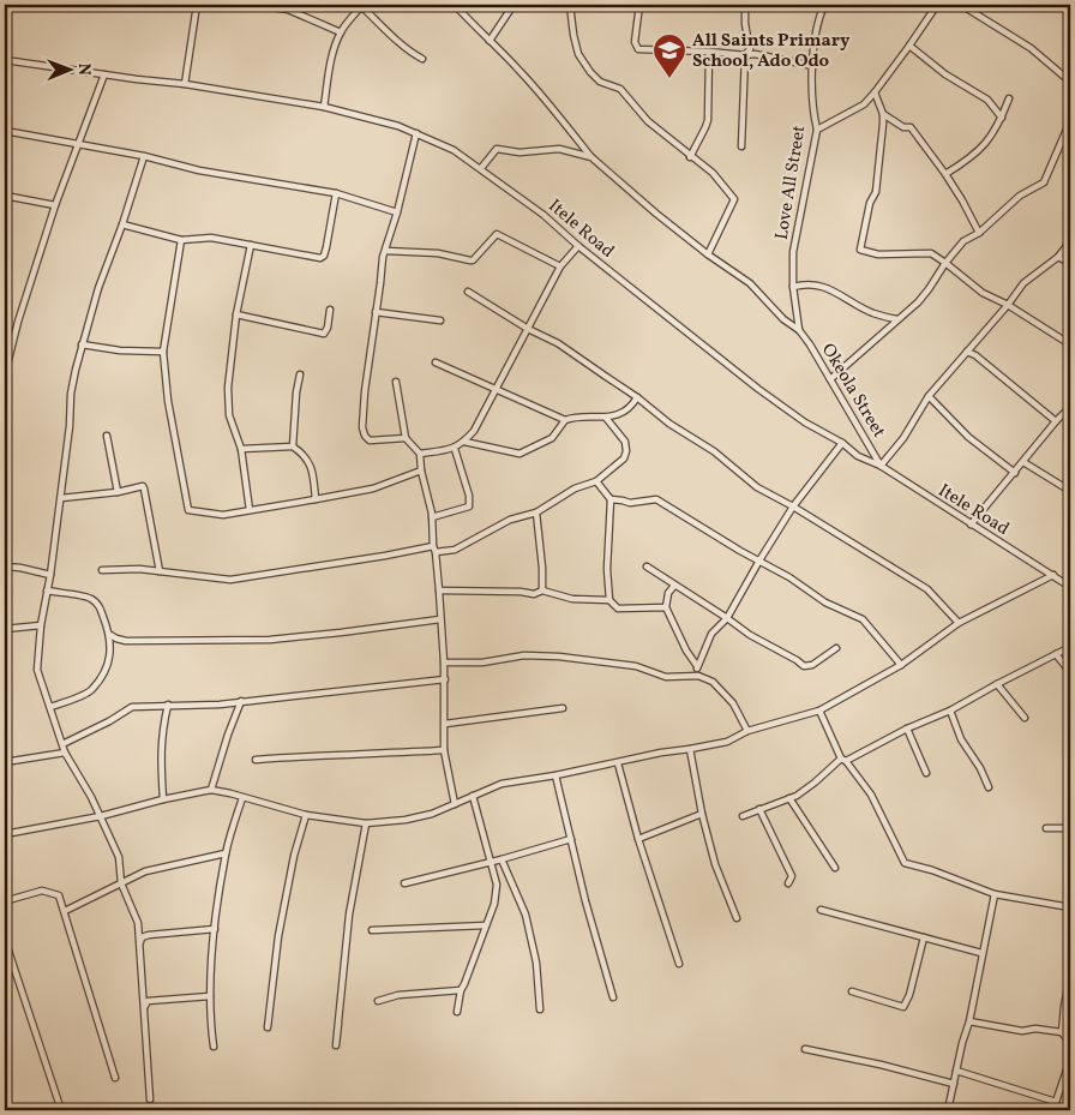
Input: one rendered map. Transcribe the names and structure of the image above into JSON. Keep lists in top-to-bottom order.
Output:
{
  "streets": {
    "street": ["Love All Street", "Itele Road", "Okeola Street"]
  },
  "crossings": [
    ["Love All Street", "Okeola Street"],
    ["Itele Road", "Okeola Street"]
  ],
  "places": {
    "school or university": ["All Saints Primary School, Ado Odo"]
  },
  "north": "right"
}
